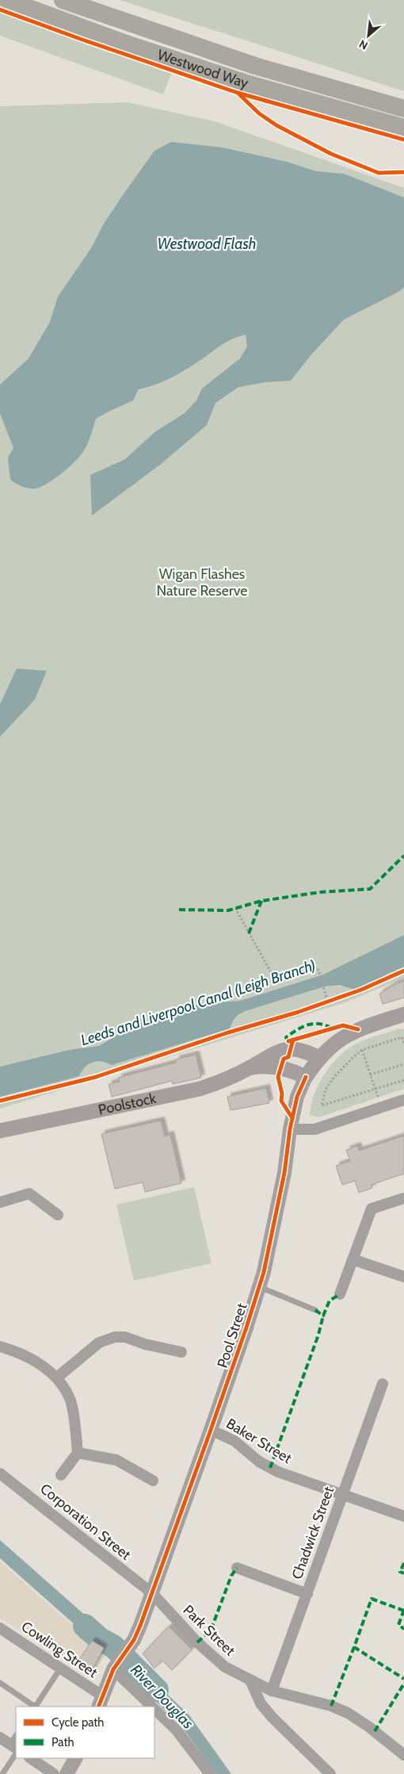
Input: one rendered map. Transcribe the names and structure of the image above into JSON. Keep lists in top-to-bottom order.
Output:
{
  "streets": {
    "highway": ["Westwood Way"],
    "main road": ["Poolstock"],
    "street": [
      "Pool Street",
      "Baker Street",
      "Corporation Street",
      "Chadwick Street",
      "Park Street",
      "Cowling Street"
    ]
  },
  "crossings": [
    ["Poolstock", "Pool Street"],
    ["Pool Street", "Baker Street"],
    ["Pool Street", "Corporation Street"],
    ["Pool Street", "Park Street"],
    ["Pool Street", "Cowling Street"],
    ["Baker Street", "Chadwick Street"],
    ["Corporation Street", "Park Street"],
    ["Chadwick Street", "Park Street"]
  ],
  "water": ["Westwood Flash", "Leeds and Liverpool Canal (Leigh Branch)", "River Douglas"],
  "parks": ["Wigan Flashes Nature Reserve"],
  "legend": ["Cycle path", "Path"],
  "north": "bottom left"
}
